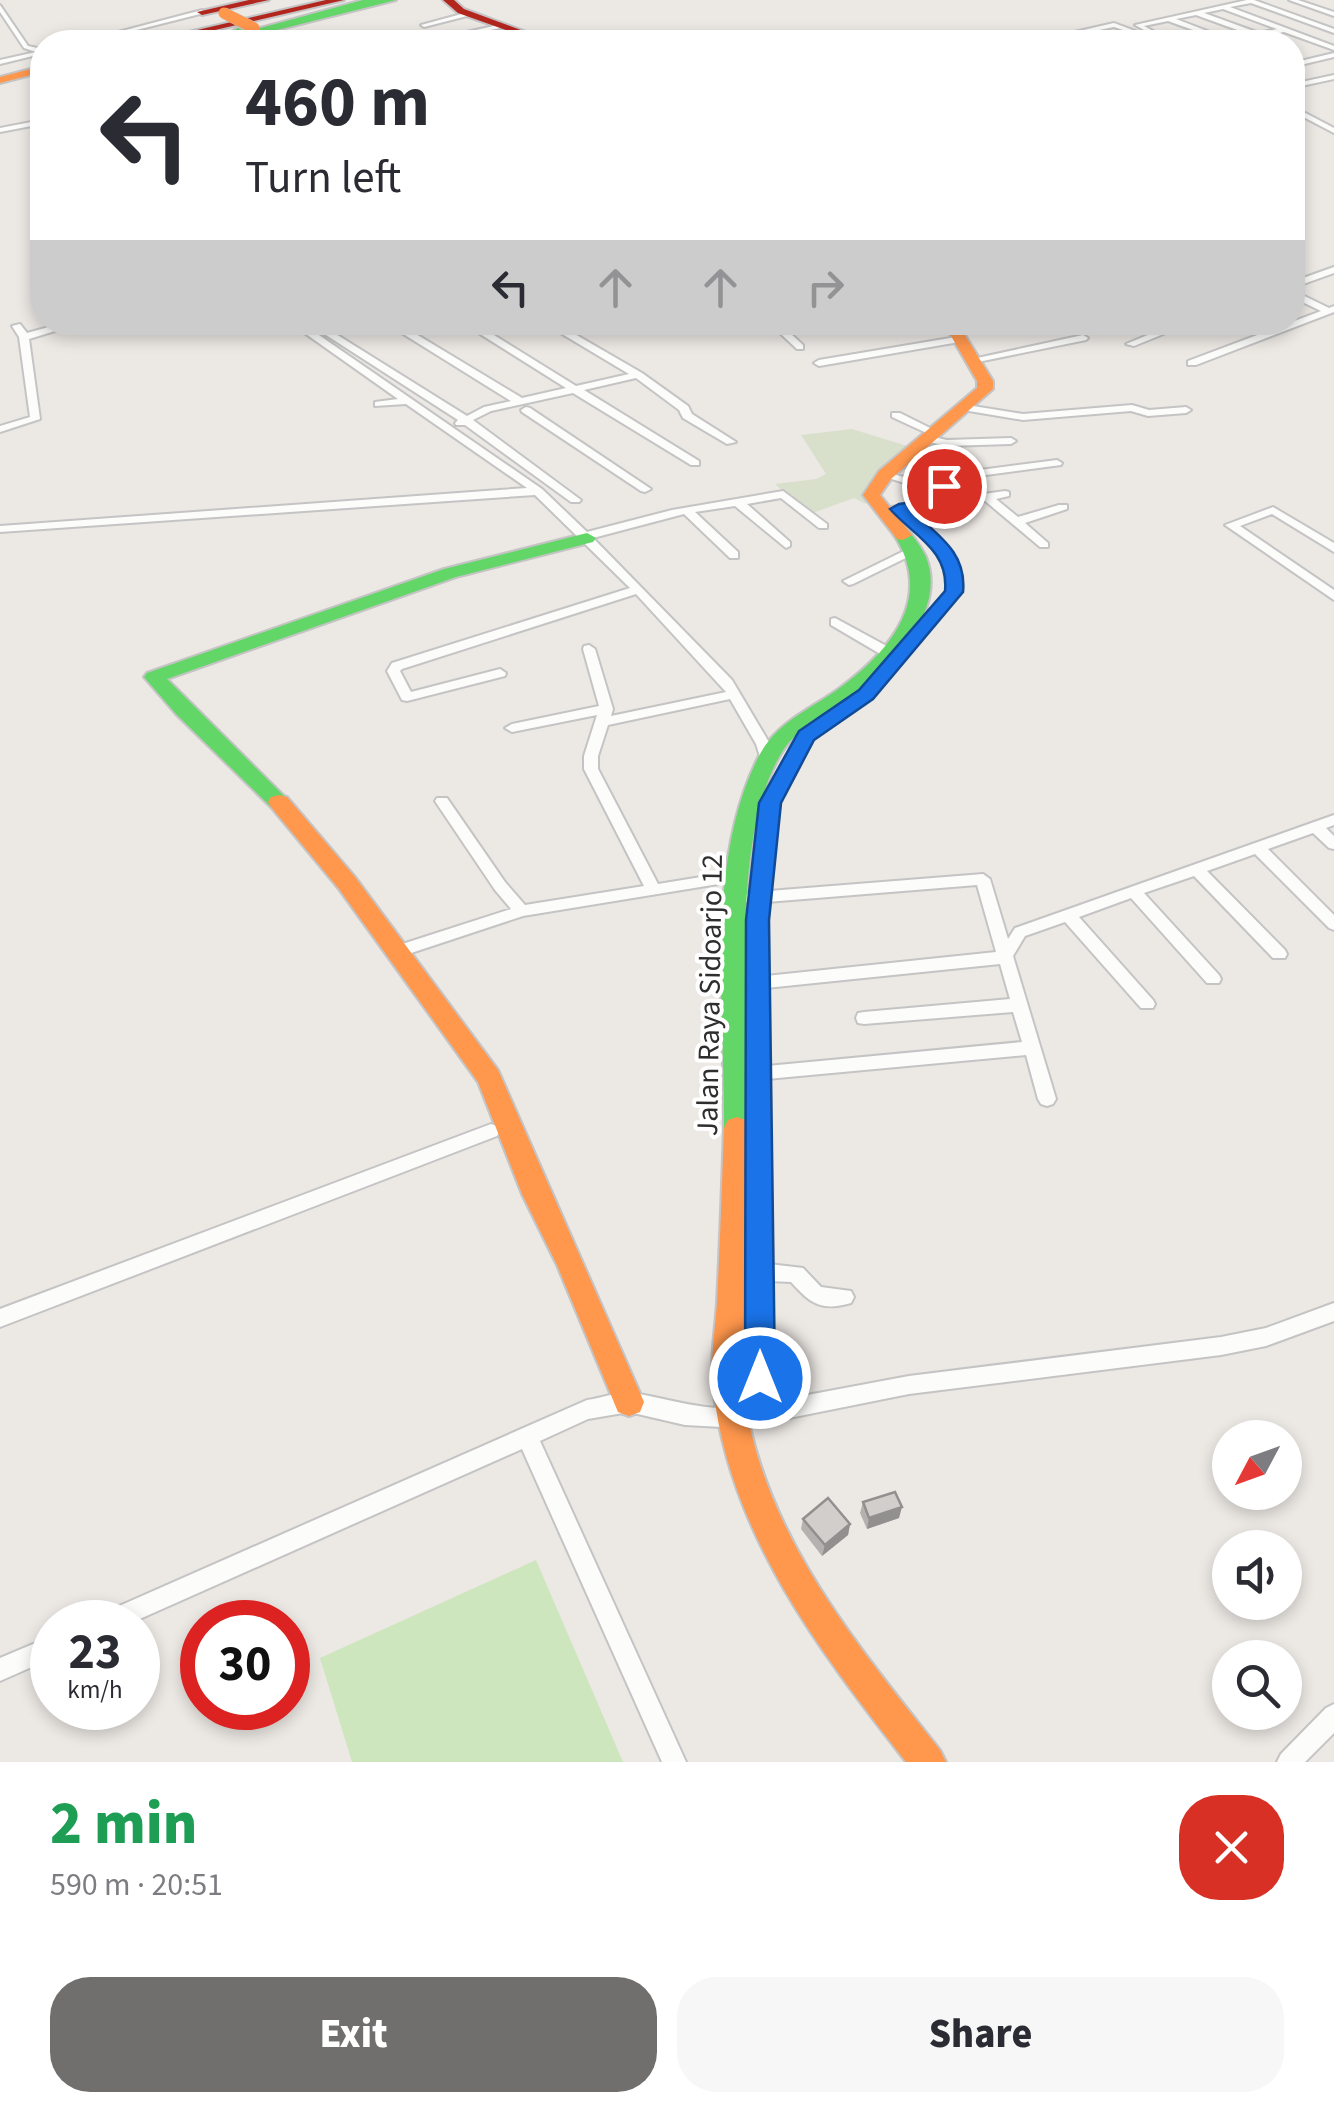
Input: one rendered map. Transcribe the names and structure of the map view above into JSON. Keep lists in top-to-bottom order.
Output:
{
  "streets": {
    "main road": ["Jalan Raya Sidoarjo 12"]
  },
  "north": "bottom left",
  "page": {
    "turn": ["460 m", "Turn left"],
    "speed": "23 km/h",
    "limit": "30",
    "heading": ["2 min", "590 m · 20:51"],
    "buttons": ["Exit", "Share"]
  }
}
